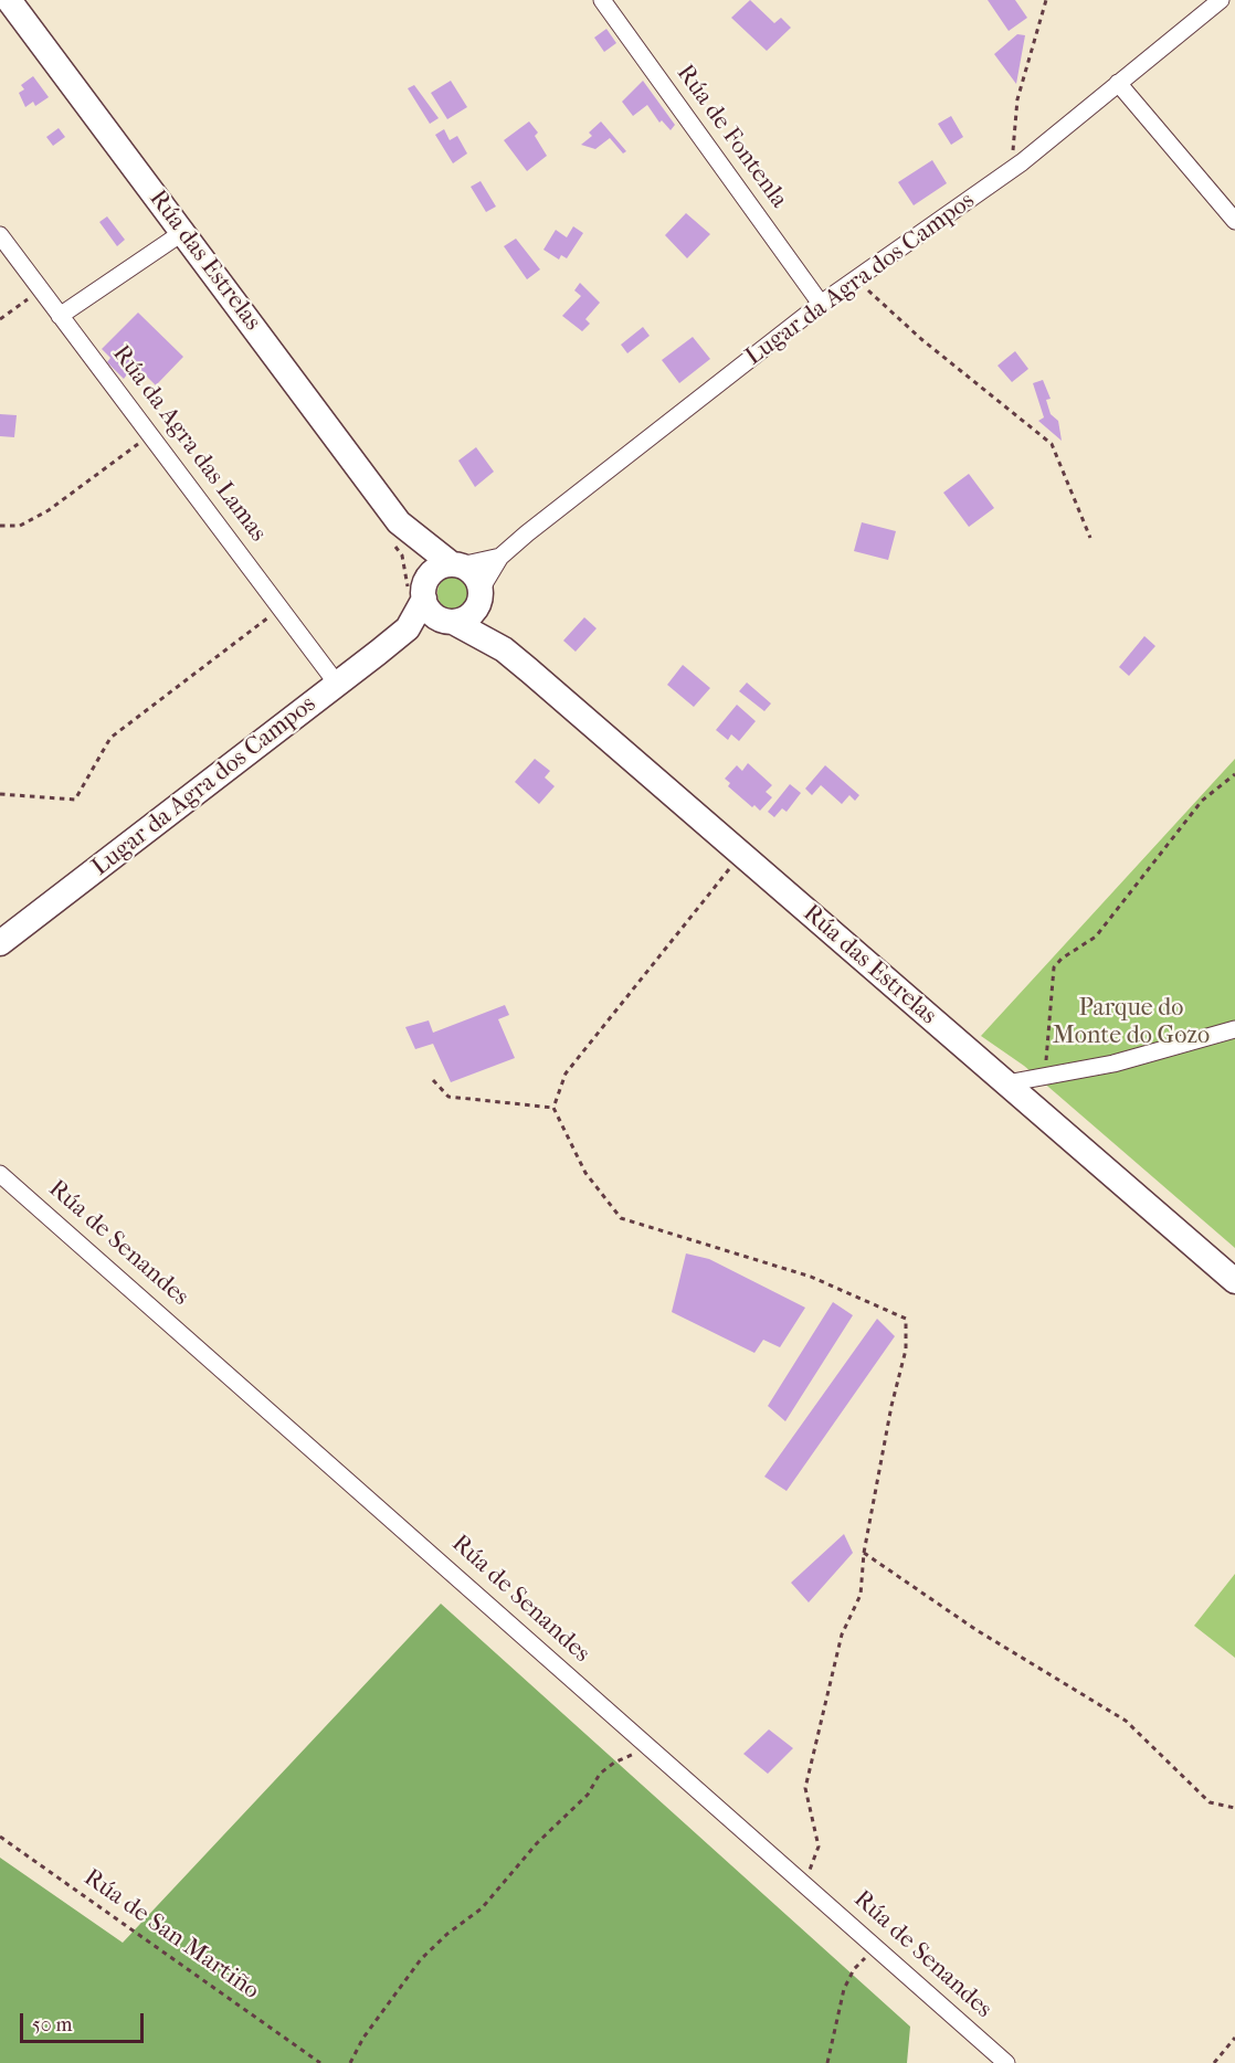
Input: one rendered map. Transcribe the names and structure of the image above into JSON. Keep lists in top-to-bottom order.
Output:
{
  "streets": {
    "street": [
      "Rúa de Fontenla",
      "Rúa das Estrelas",
      "Lugar da Agra dos Campos",
      "Rúa da Agra das Lamas",
      "Rúa de Senandes"
    ],
    "path": ["Rúa de San Martiño"]
  },
  "crossings": [
    ["Rúa de Fontenla", "Lugar da Agra dos Campos"],
    ["Rúa das Estrelas", "Lugar da Agra dos Campos"],
    ["Lugar da Agra dos Campos", "Rúa da Agra das Lamas"]
  ],
  "parks": ["Parque do Monte do Gozo"],
  "scale_bar": "50 m"
}
